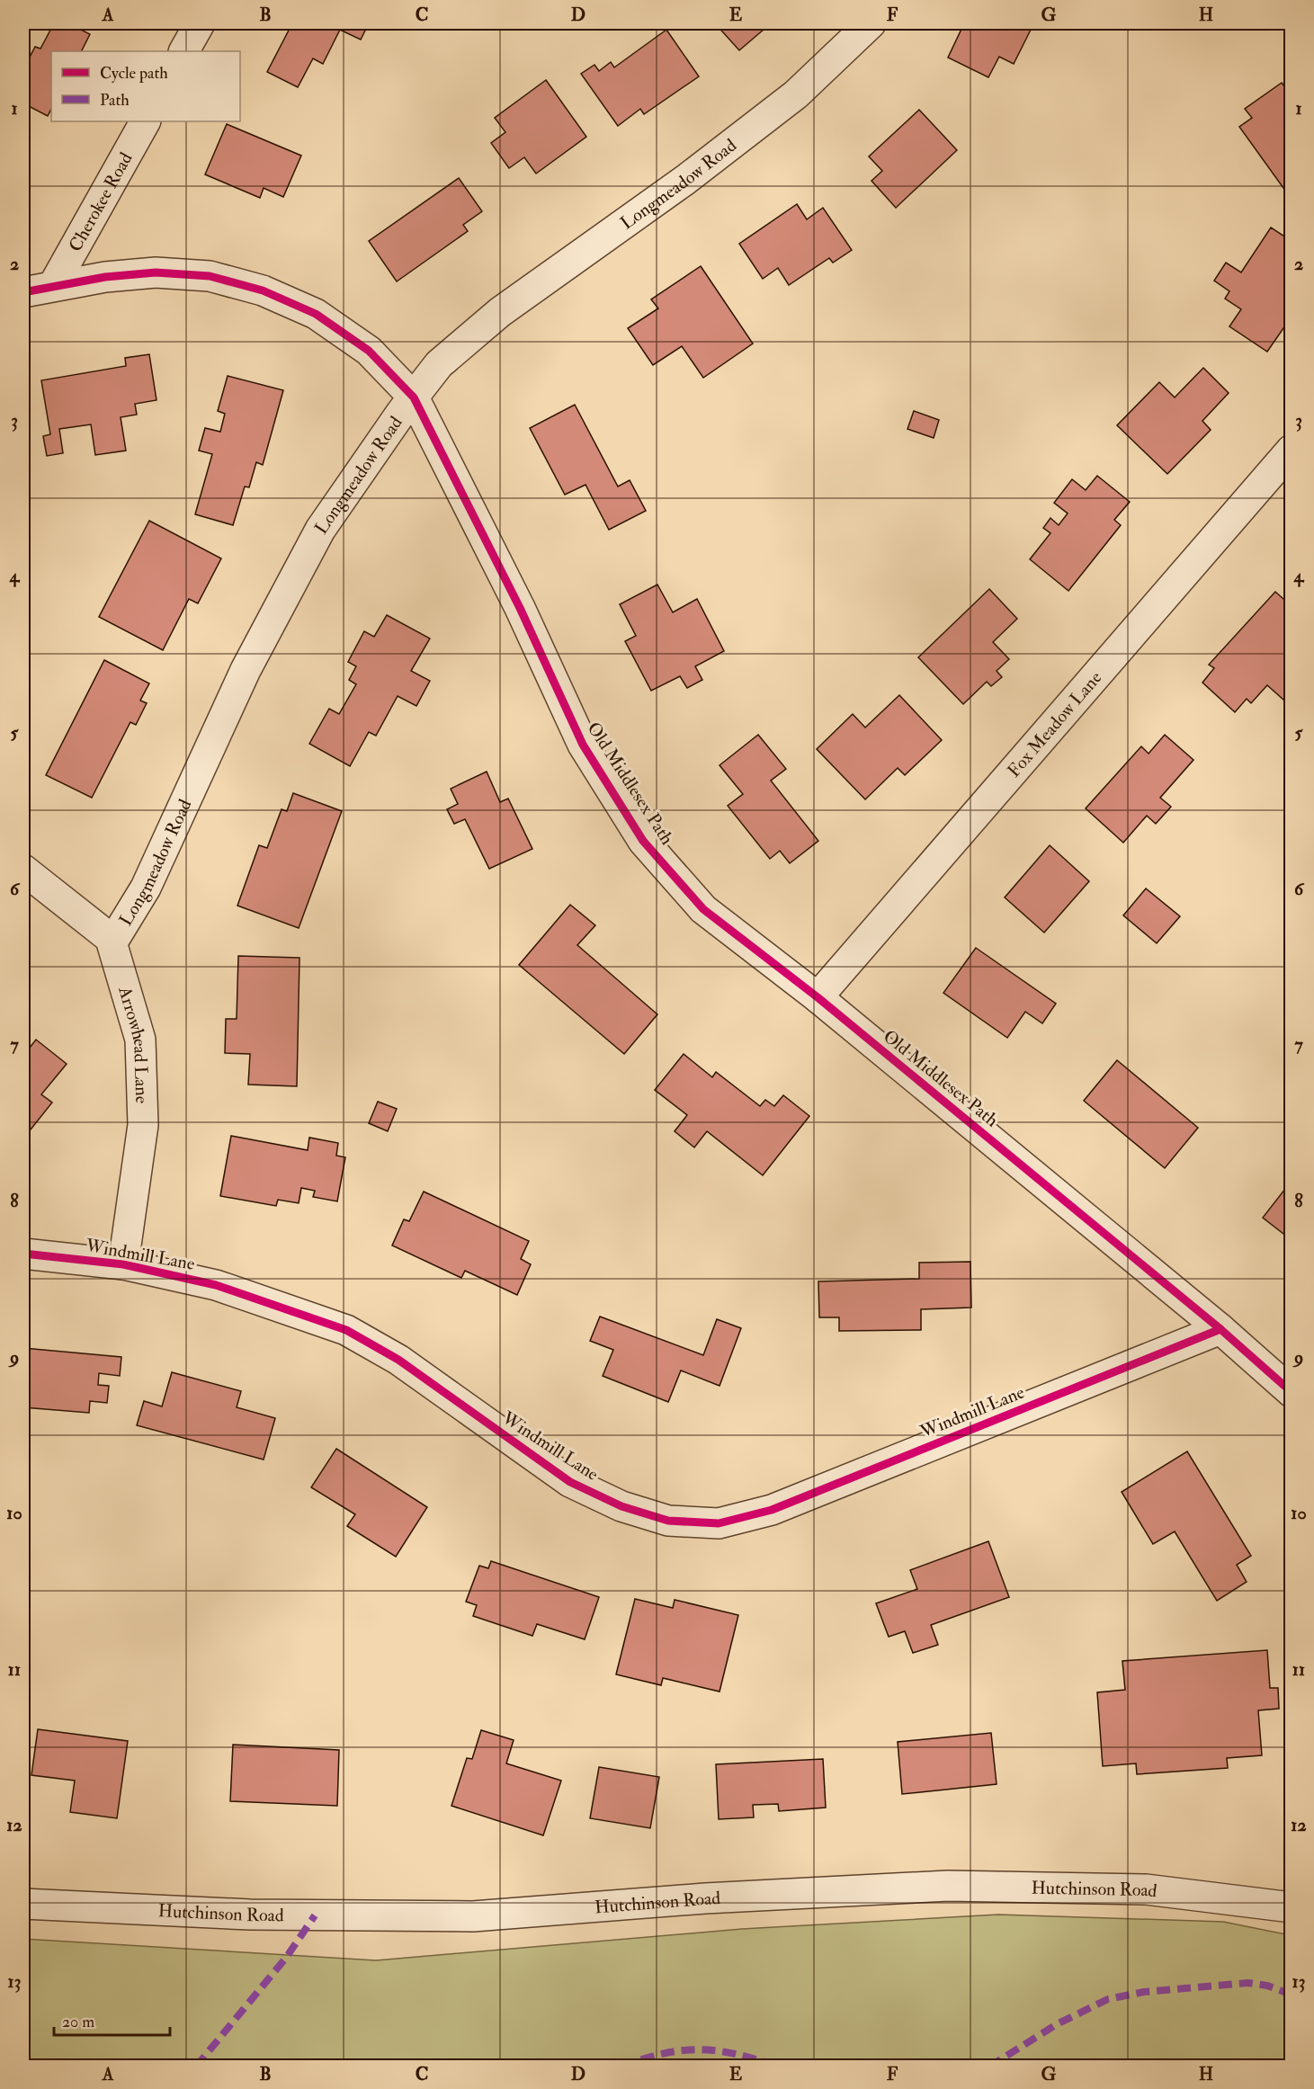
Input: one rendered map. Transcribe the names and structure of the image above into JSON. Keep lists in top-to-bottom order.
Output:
{
  "streets": {
    "street": [
      "Longmeadow Road",
      "Cherokee Road",
      "Fox Meadow Lane",
      "Old Middlesex Path",
      "Arrowhead Lane",
      "Windmill Lane",
      "Hutchinson Road"
    ]
  },
  "crossings": [
    ["Longmeadow Road", "Old Middlesex Path"],
    ["Longmeadow Road", "Arrowhead Lane"],
    ["Cherokee Road", "Old Middlesex Path"],
    ["Fox Meadow Lane", "Old Middlesex Path"],
    ["Old Middlesex Path", "Windmill Lane"],
    ["Arrowhead Lane", "Windmill Lane"]
  ],
  "legend": ["Cycle path", "Path"],
  "scale_bar": "20 m",
  "grid": {
    "columns": [
      "A",
      "B",
      "C",
      "D",
      "E",
      "F",
      "G",
      "H"
    ],
    "rows": [
      "1",
      "2",
      "3",
      "4",
      "5",
      "6",
      "7",
      "8",
      "9",
      "10",
      "11",
      "12",
      "13"
    ]
  }
}
